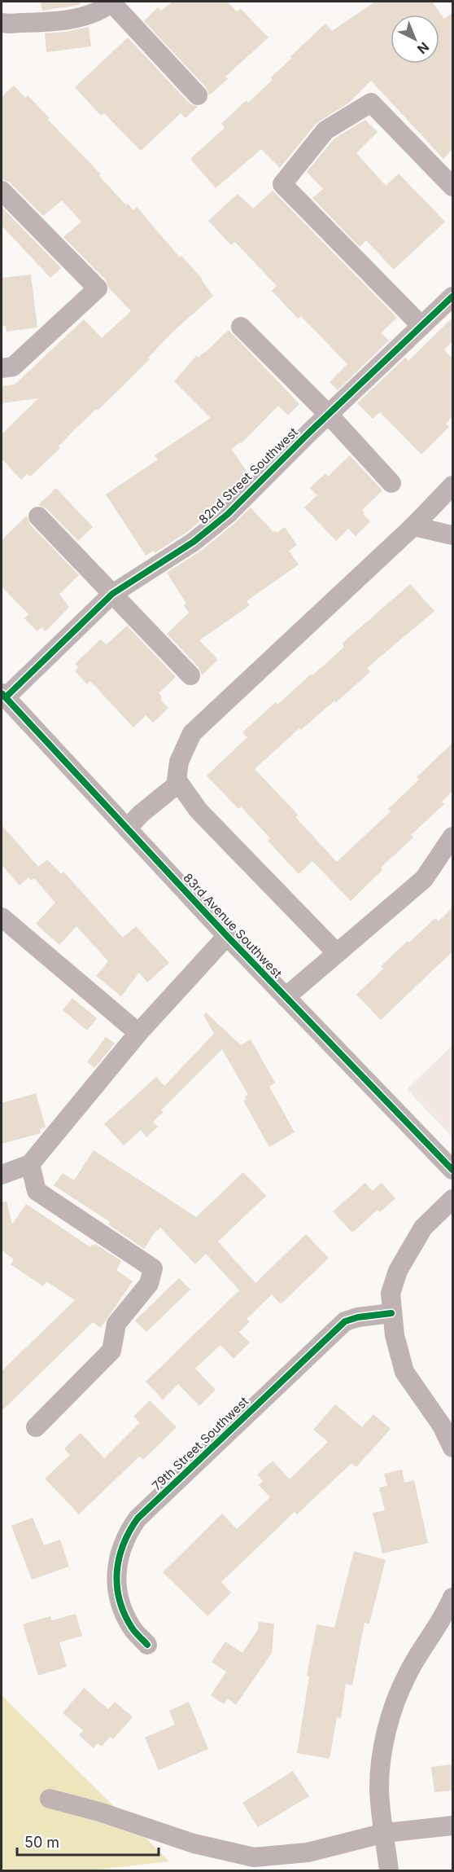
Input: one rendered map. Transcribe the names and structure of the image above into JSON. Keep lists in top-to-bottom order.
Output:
{
  "streets": {
    "street": ["82nd Street Southwest", "83rd Avenue Southwest", "79th Street Southwest"]
  },
  "crossings": [
    ["82nd Street Southwest", "83rd Avenue Southwest"]
  ],
  "scale_bar": "50 m",
  "north": "bottom right"
}
